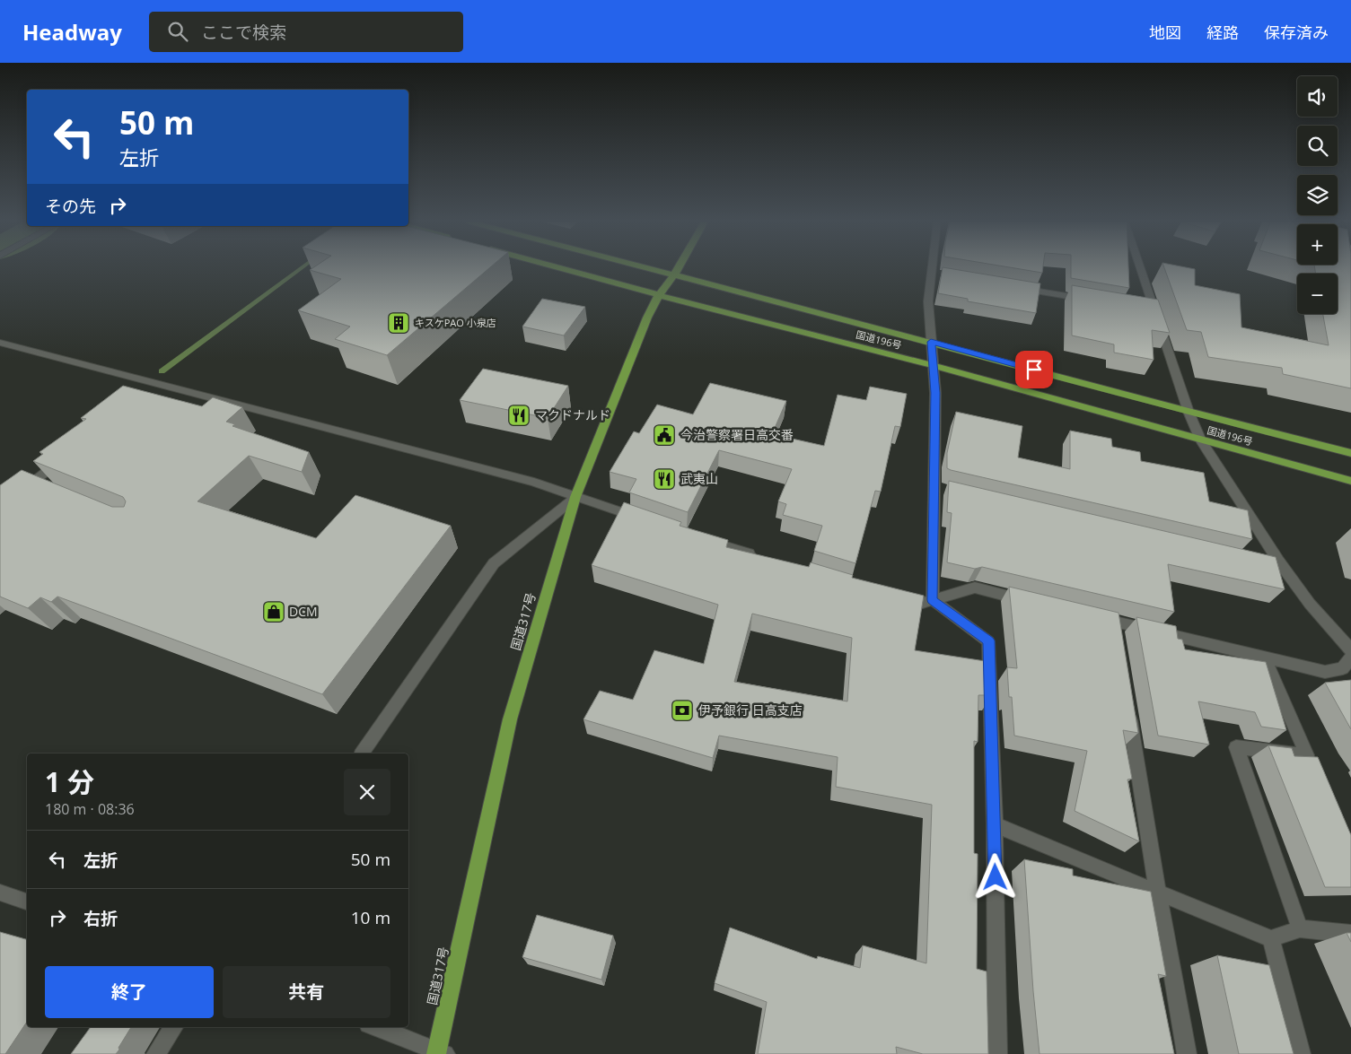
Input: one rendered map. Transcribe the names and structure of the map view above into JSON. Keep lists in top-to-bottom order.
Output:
{
  "streets": {
    "highway": ["国道196号", "国道317号"]
  },
  "crossings": [
    ["国道196号", "国道317号"]
  ],
  "places": {
    "building": ["キスケPAO 小泉店"],
    "restaurant": ["マクドナルド", "武夷山"],
    "public building": ["今治警察署日高交番"],
    "shop": ["DCM"],
    "bank": ["伊予銀行 日高支店"]
  },
  "page": {
    "header": "Headway",
    "search": "ここで検索",
    "nav": ["地図", "経路", "保存済み"],
    "map_buttons": ["+", "−"],
    "turn": ["50 m", "左折"],
    "then": "その先",
    "heading": ["1 分", "180 m · 08:36"],
    "list": [
      {
        "name": "左折",
        "value": "50 m"
      },
      {
        "name": "右折",
        "value": "10 m"
      }
    ],
    "buttons": ["終了", "共有"]
  }
}
